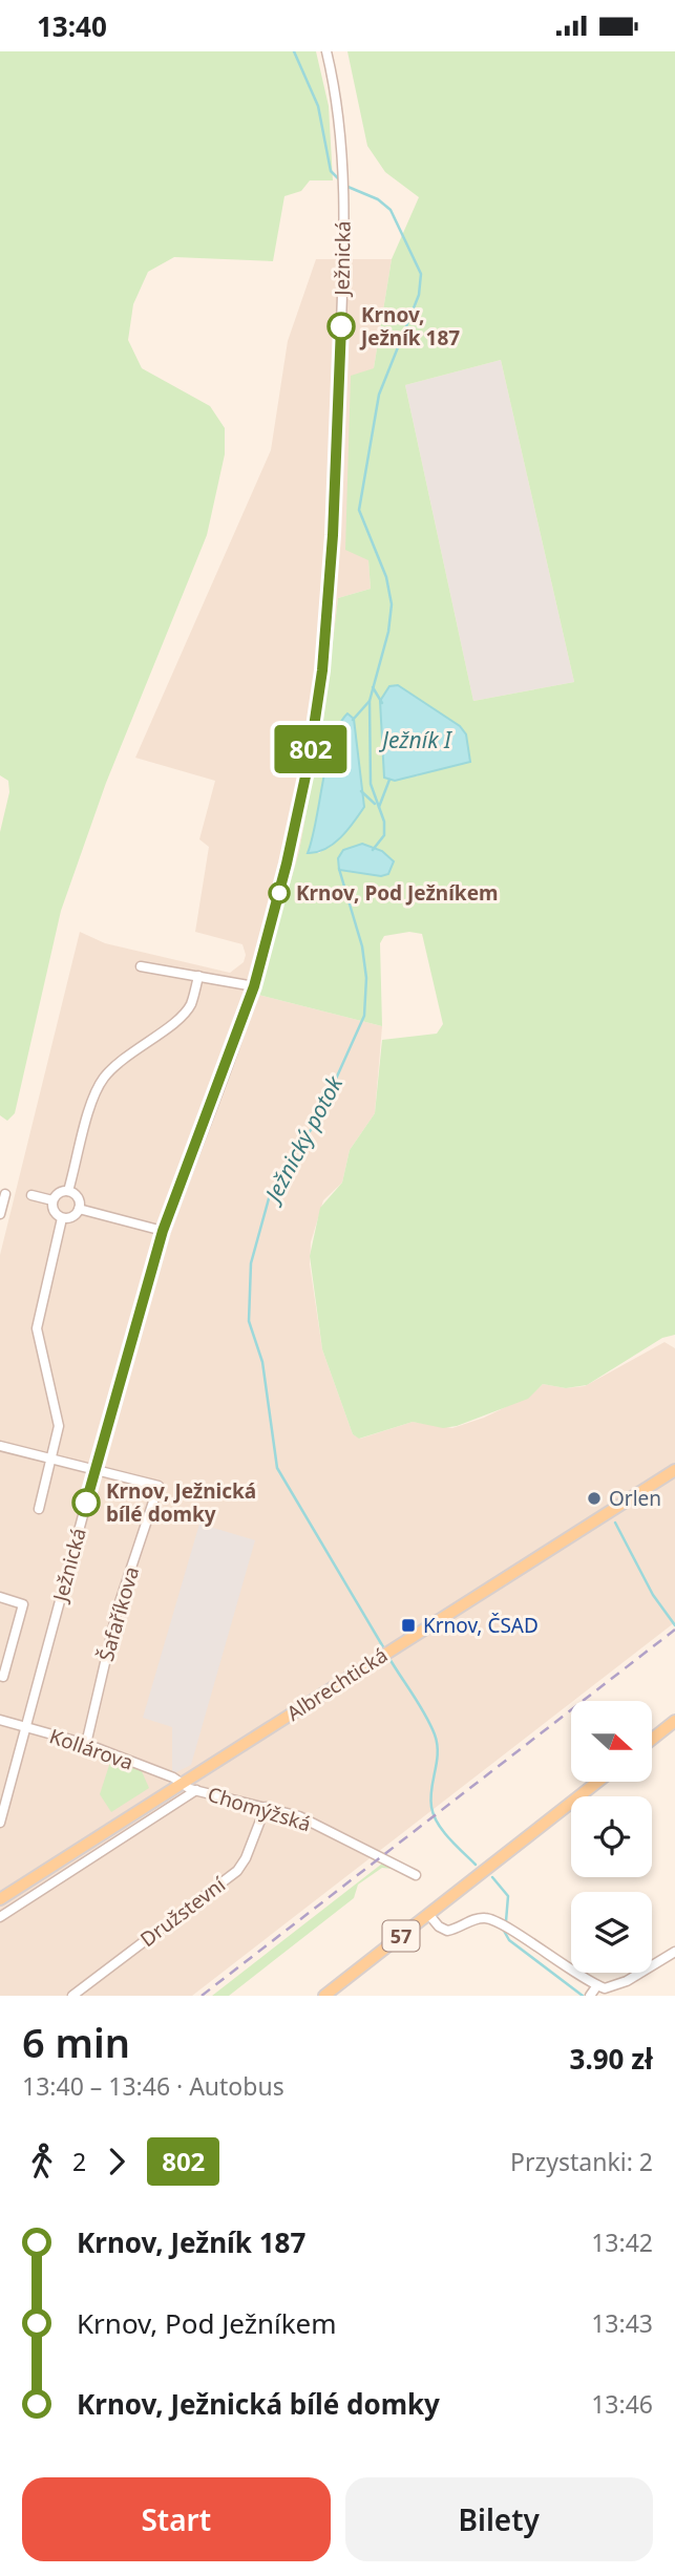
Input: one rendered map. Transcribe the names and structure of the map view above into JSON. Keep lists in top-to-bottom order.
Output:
{
  "streets": {
    "main road": ["Albrechtická", "57"],
    "street": [
      "Ježnická",
      "Šafaříkova",
      "Kollárova",
      "Chomýžská",
      "Družstevní"
    ]
  },
  "crossings": [
    ["Ježnická", "Šafaříkova"],
    ["Ježnická", "Kollárova"],
    ["Šafaříkova", "Kollárova"],
    ["Albrechtická", "Kollárova"],
    ["Albrechtická", "Chomýžská"],
    ["Kollárova", "Chomýžská"],
    ["Chomýžská", "Družstevní"]
  ],
  "water": ["Ježník I", "Ježnický potok"],
  "places": {
    "other": [
      "Krnov, Ježník 187",
      "Krnov, Pod Ježníkem",
      "Orlen",
      "Krnov, Ježnická bílé domky"
    ],
    "transit": ["Krnov, ČSAD"]
  },
  "lines": ["bus line 802"],
  "north": "right",
  "page": {
    "status": "13:40",
    "on_map": "802",
    "heading": ["6 min", "13:40 – 13:46 · Autobus", "3.90 zł"],
    "legs": ["2", "802", "Przystanki: 2"],
    "list": [
      {
        "name": "Krnov, Ježník 187",
        "value": "13:42"
      },
      {
        "name": "Krnov, Pod Ježníkem",
        "value": "13:43"
      },
      {
        "name": "Krnov, Ježnická bílé domky",
        "value": "13:46"
      }
    ],
    "buttons": ["Start", "Bilety"]
  }
}
